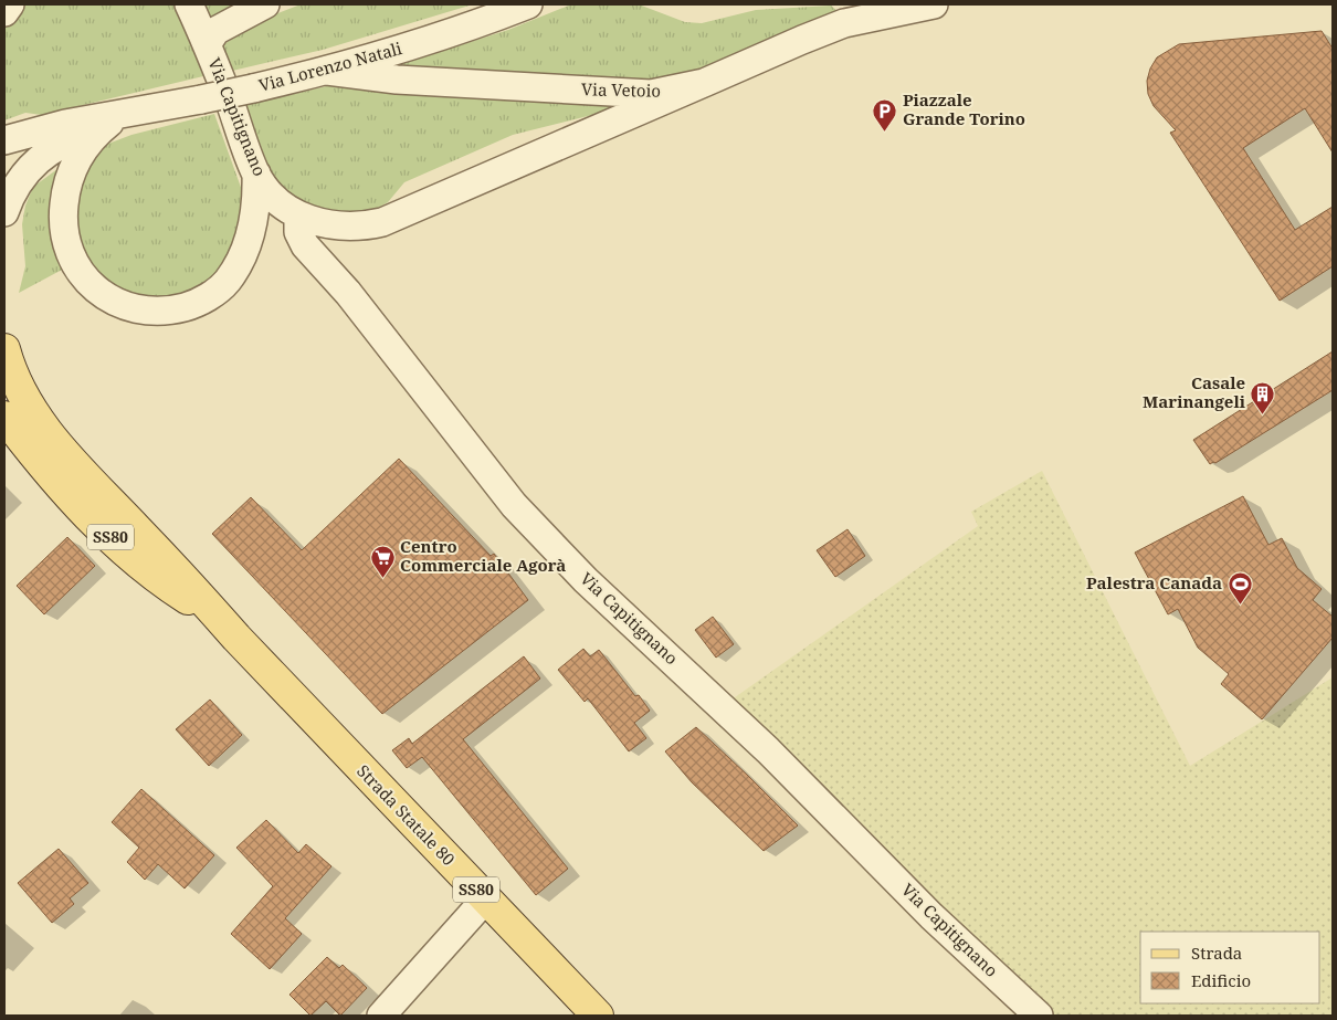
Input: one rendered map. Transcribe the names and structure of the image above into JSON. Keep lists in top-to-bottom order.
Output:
{
  "streets": {
    "main road": ["SS80", "Strada Statale 80"],
    "street": ["Via Lorenzo Natali", "Via Vetoio", "Via Capitignano"]
  },
  "crossings": [
    ["Via Lorenzo Natali", "Via Vetoio"]
  ],
  "places": {
    "parking": ["Piazzale Grande Torino"],
    "building": ["Casale Marinangeli"],
    "supermarket": ["Centro Commerciale Agorà"],
    "sports": ["Palestra Canada"]
  },
  "legend": ["Strada", "Edificio"]
}
